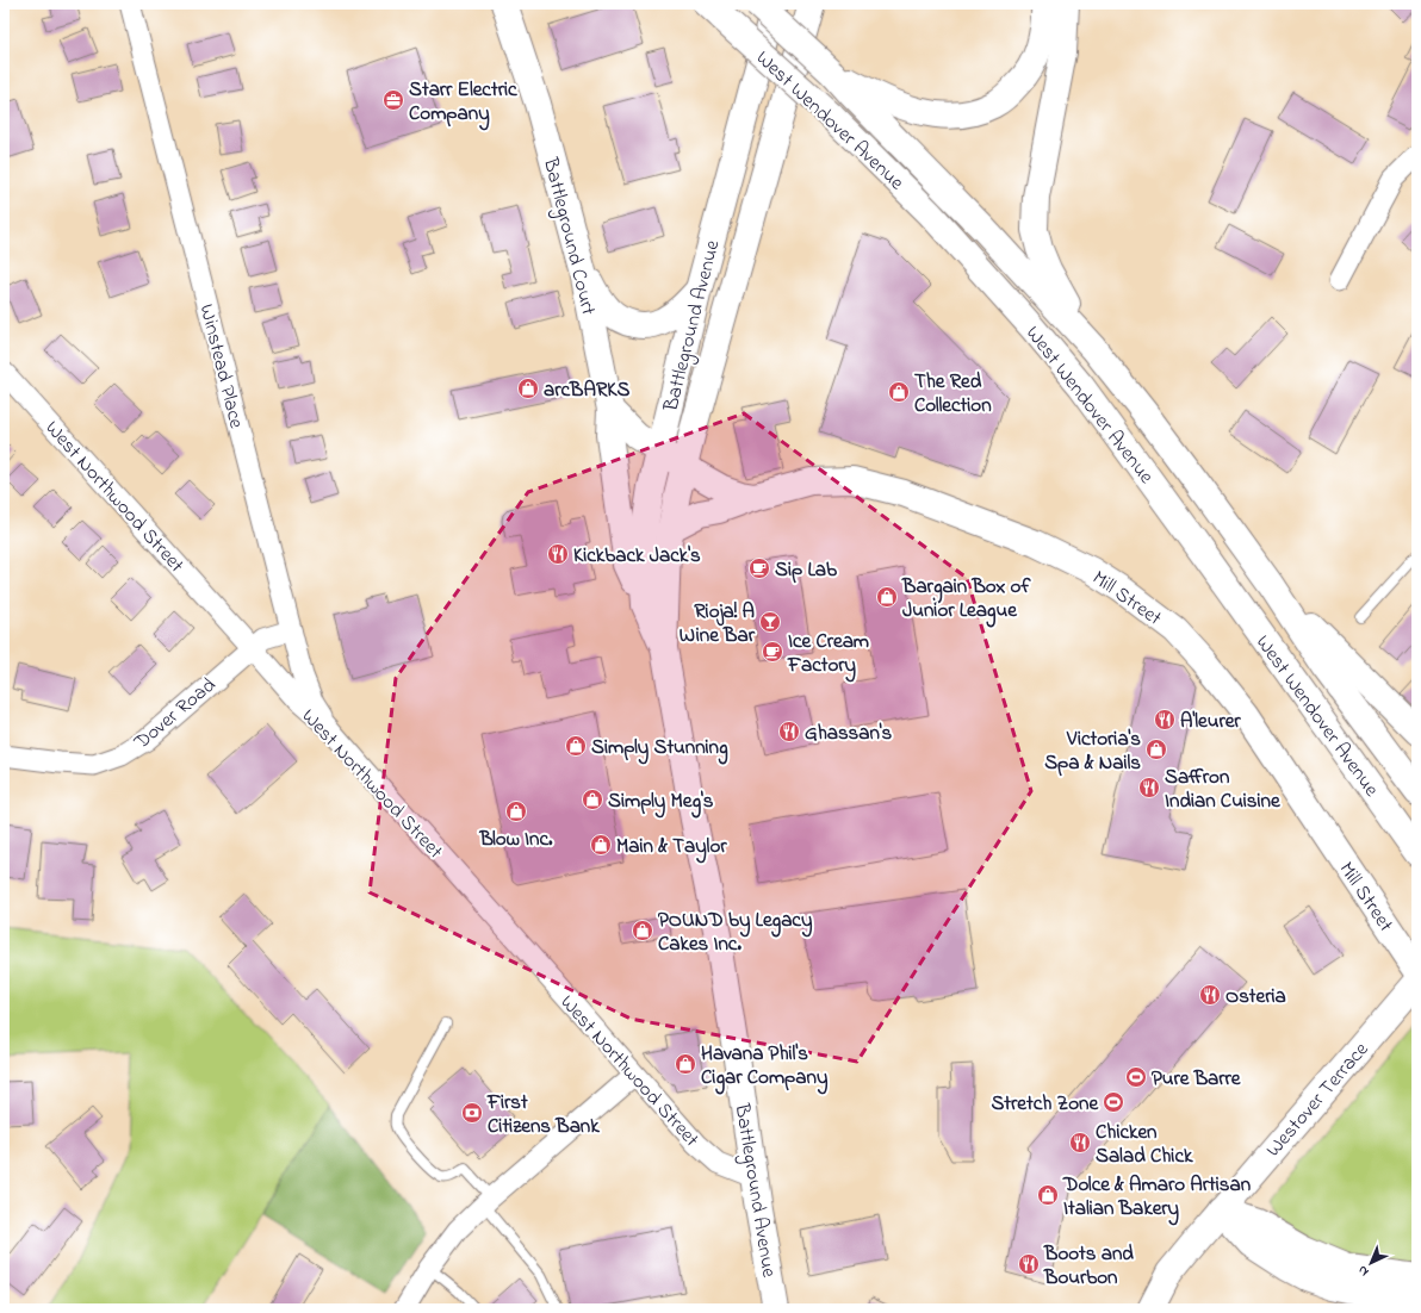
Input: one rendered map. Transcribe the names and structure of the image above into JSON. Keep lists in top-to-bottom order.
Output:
{
  "streets": {
    "main road": [
      "West Wendover Avenue",
      "Battleground Court",
      "Battleground Avenue",
      "Mill Street",
      "Westover Terrace"
    ],
    "street": ["Winstead Place", "West Northwood Street", "Dover Road"]
  },
  "crossings": [
    ["Battleground Court", "Battleground Avenue"],
    ["Battleground Avenue", "West Northwood Street"],
    ["Battleground Avenue", "Mill Street"],
    ["Winstead Place", "West Northwood Street"],
    ["Winstead Place", "Dover Road"],
    ["West Northwood Street", "Dover Road"]
  ],
  "places": {
    "office": ["Starr Electric Company"],
    "shop": [
      "arcBARKS",
      "The Red Collection",
      "Bargain Box of Junior League",
      "Simply Stunning",
      "Victoria's Spa & Nails",
      "Simply Meg's",
      "Blow Inc.",
      "Main & Taylor",
      "POUND by Legacy Cakes Inc.",
      "Havana Phil's Cigar Company",
      "Dolce & Amaro Artisan Italian Bakery"
    ],
    "restaurant": [
      "Kickback Jack's",
      "A'leurer",
      "Ghassan's",
      "Saffron Indian Cuisine",
      "Osteria",
      "Chicken Salad Chick",
      "Boots and Bourbon"
    ],
    "cafe": ["Sip Lab", "Ice Cream Factory"],
    "bar": ["Rioja! A Wine Bar"],
    "sports": ["Pure Barre", "Stretch Zone"],
    "bank": ["First Citizens Bank"]
  },
  "north": "bottom left"
}
